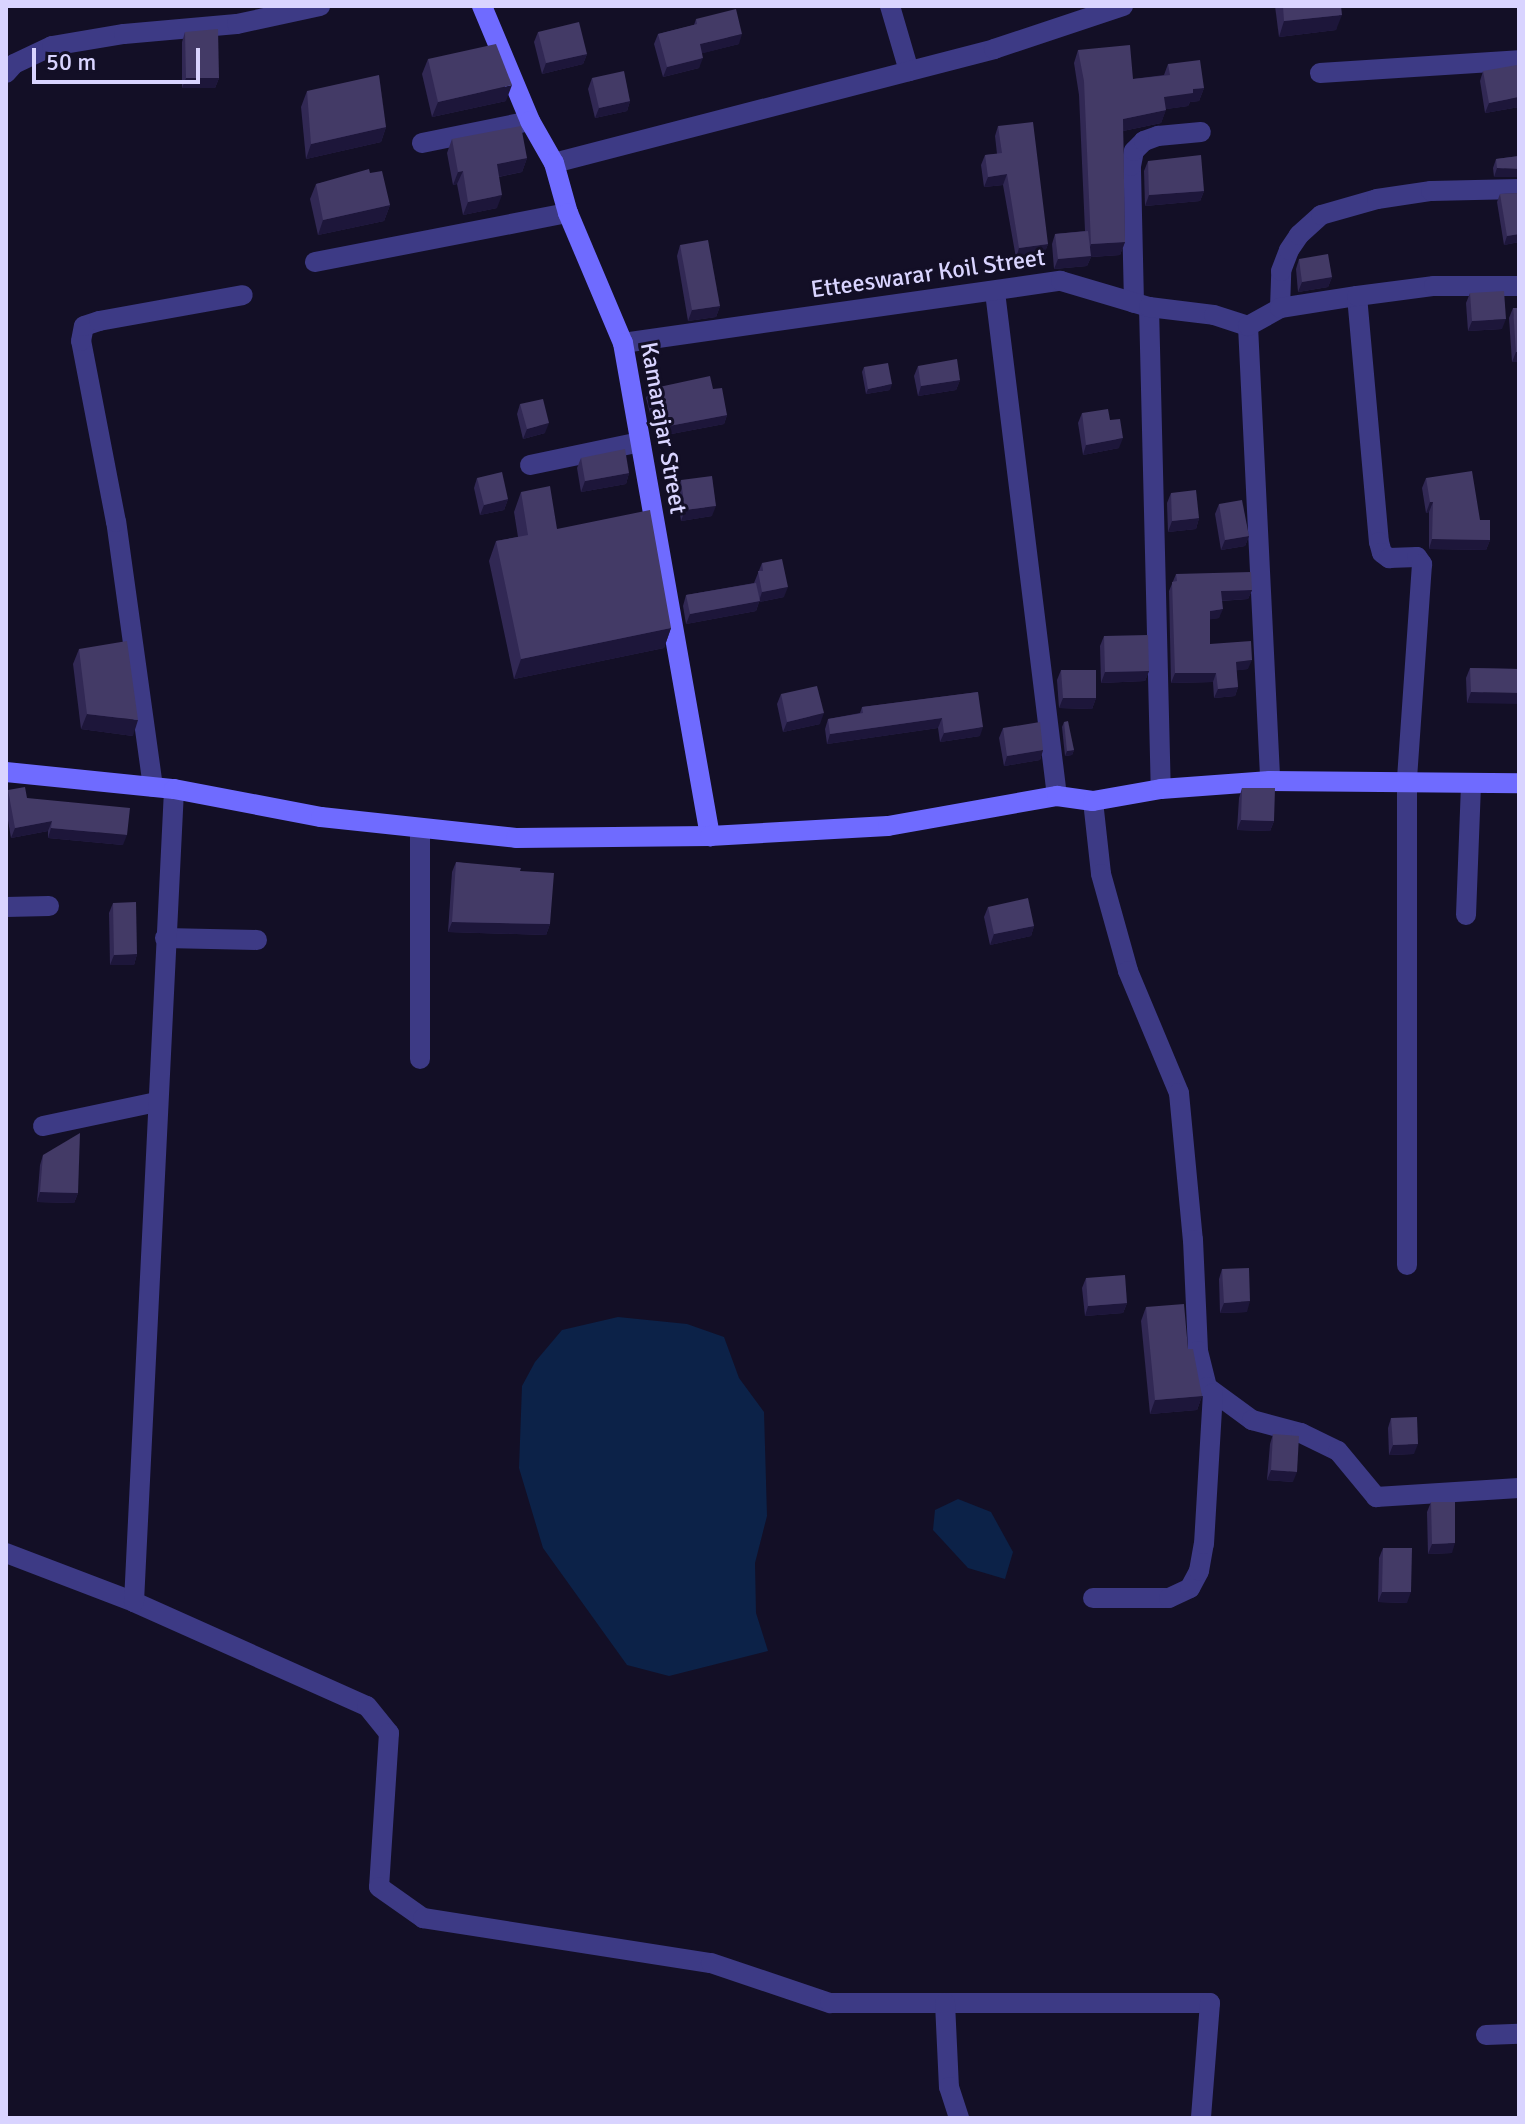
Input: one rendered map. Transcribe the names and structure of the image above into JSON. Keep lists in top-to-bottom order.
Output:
{
  "streets": {
    "street": ["Etteeswarar Koil Street", "Kamarajar Street"]
  },
  "crossings": [
    ["Etteeswarar Koil Street", "Kamarajar Street"]
  ],
  "scale_bar": "50 m"
}
